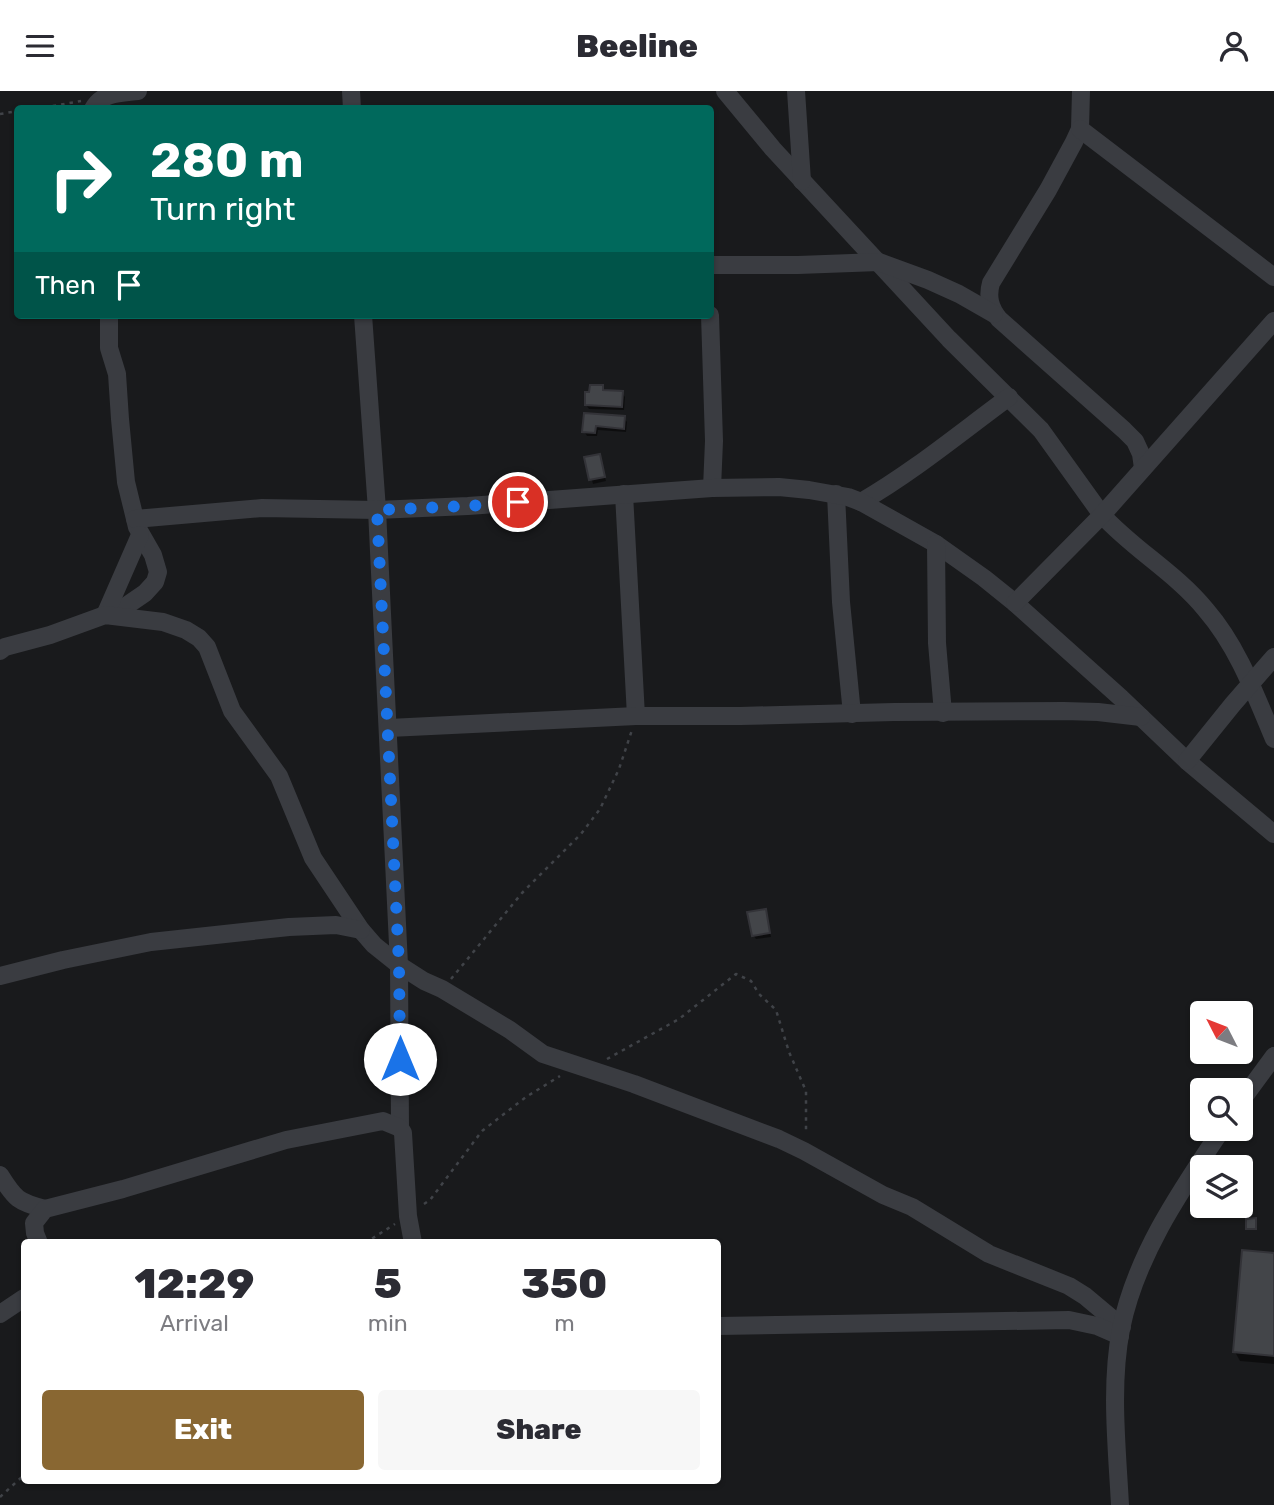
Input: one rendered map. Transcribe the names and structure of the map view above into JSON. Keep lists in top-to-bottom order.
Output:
{
  "north": "top left",
  "page": {
    "header": "Beeline",
    "turn": ["280 m", "Turn right"],
    "then": "Then",
    "eta": [
      "12:29",
      "Arrival",
      "5",
      "min",
      "350",
      "m"
    ],
    "buttons": ["Exit", "Share"]
  }
}
